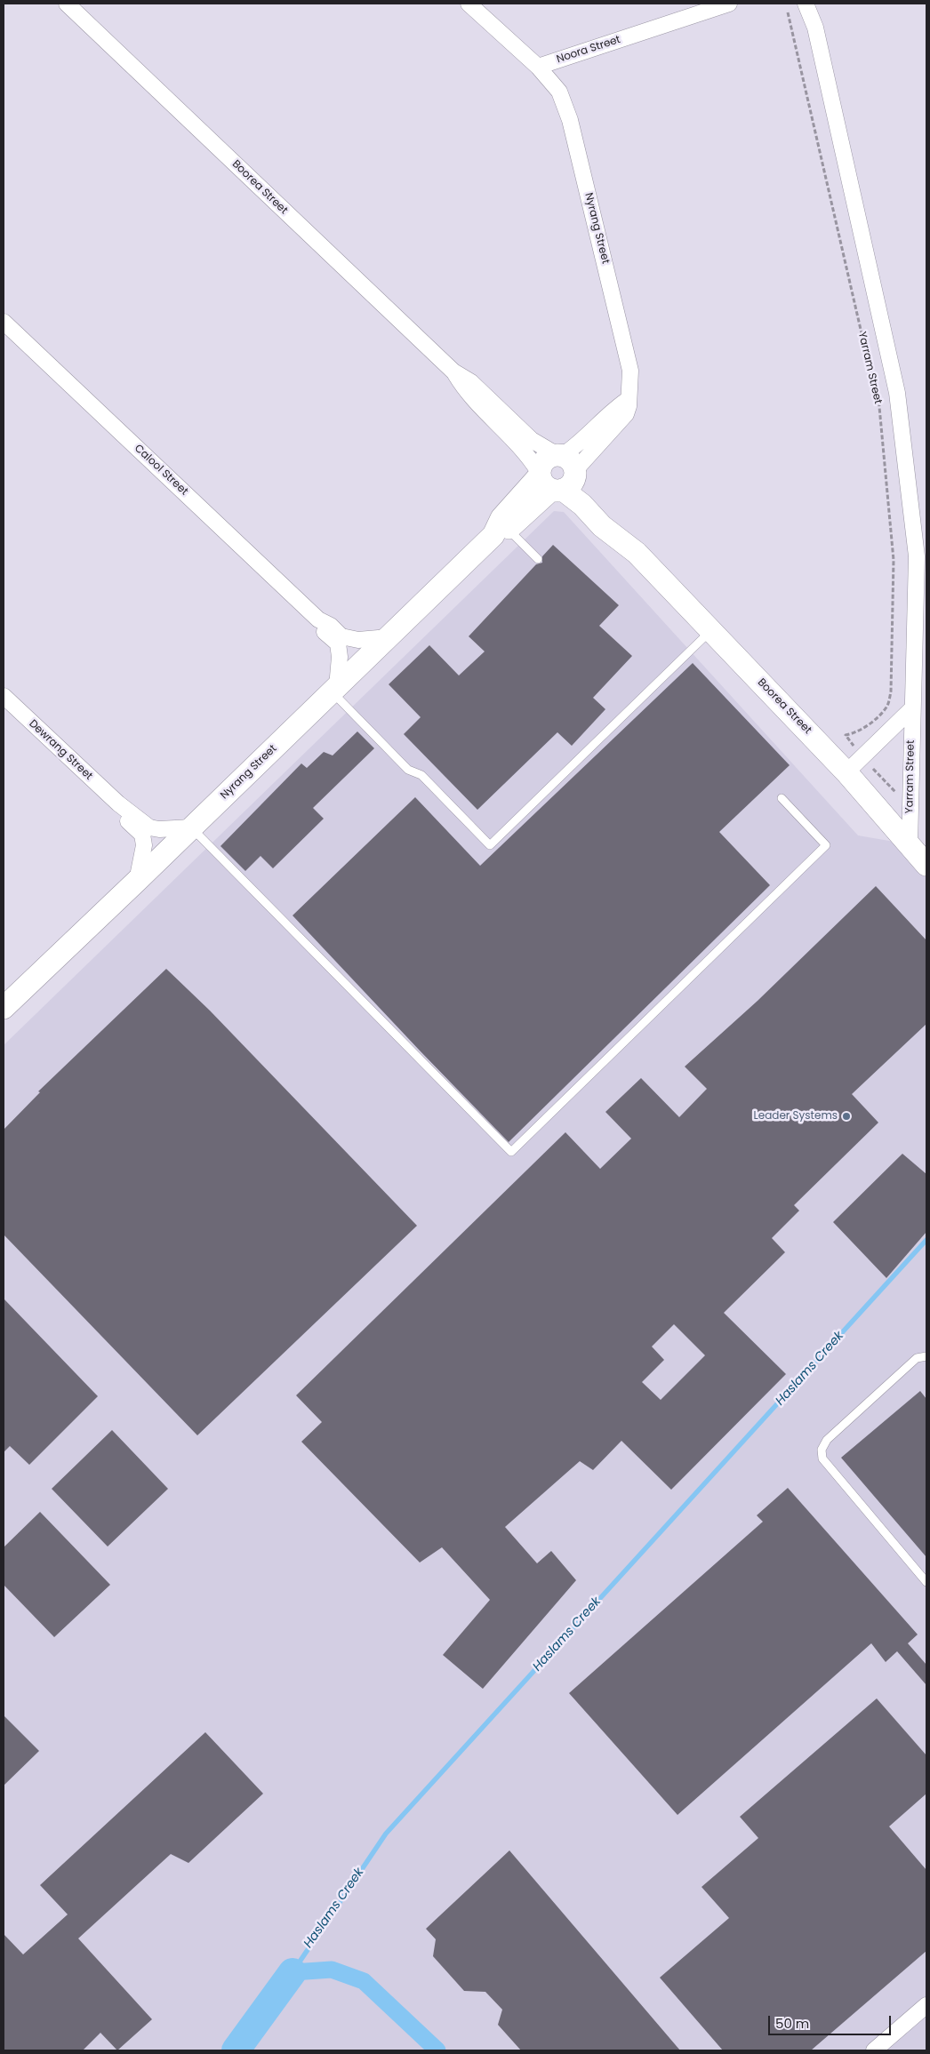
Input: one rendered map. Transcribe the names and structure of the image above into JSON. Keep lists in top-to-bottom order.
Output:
{
  "streets": {
    "street": [
      "Noora Street",
      "Boorea Street",
      "Nyrang Street",
      "Yarram Street",
      "Calool Street",
      "Dewrang Street"
    ]
  },
  "crossings": [
    ["Noora Street", "Nyrang Street"],
    ["Boorea Street", "Nyrang Street"],
    ["Boorea Street", "Yarram Street"],
    ["Nyrang Street", "Calool Street"],
    ["Nyrang Street", "Dewrang Street"]
  ],
  "water": ["Haslams Creek"],
  "places": ["Leader Systems"],
  "scale_bar": "50 m"
}
